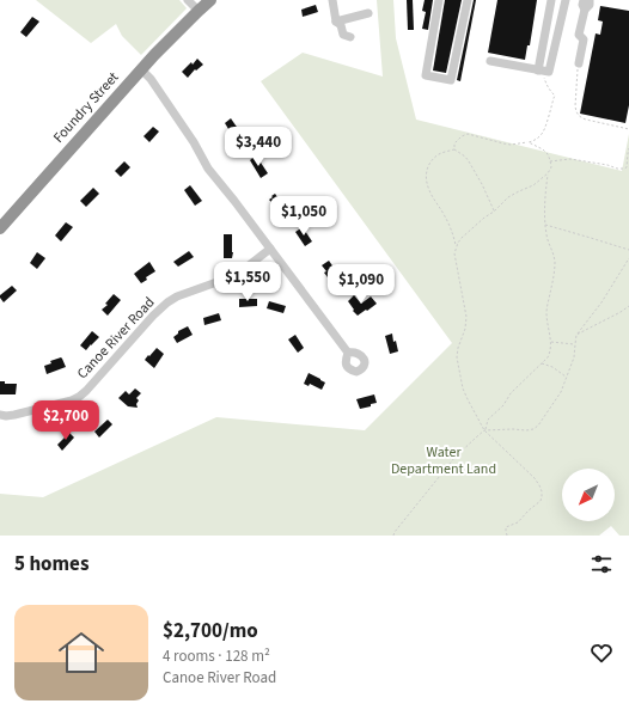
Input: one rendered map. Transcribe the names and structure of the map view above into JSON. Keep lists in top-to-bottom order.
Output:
{
  "streets": {
    "highway": ["Foundry Street"],
    "street": ["Canoe River Road"]
  },
  "parks": ["Water Department Land"],
  "north": "bottom left",
  "page": {
    "price": [
      "$3,440",
      "$1,050",
      "$1,550",
      "$1,090",
      "$2,700"
    ],
    "heading": "5 homes",
    "list": [
      {
        "name": "$2,700/mo",
        "note": "4 rooms · 128 m² · Canoe River Road"
      }
    ]
  }
}
